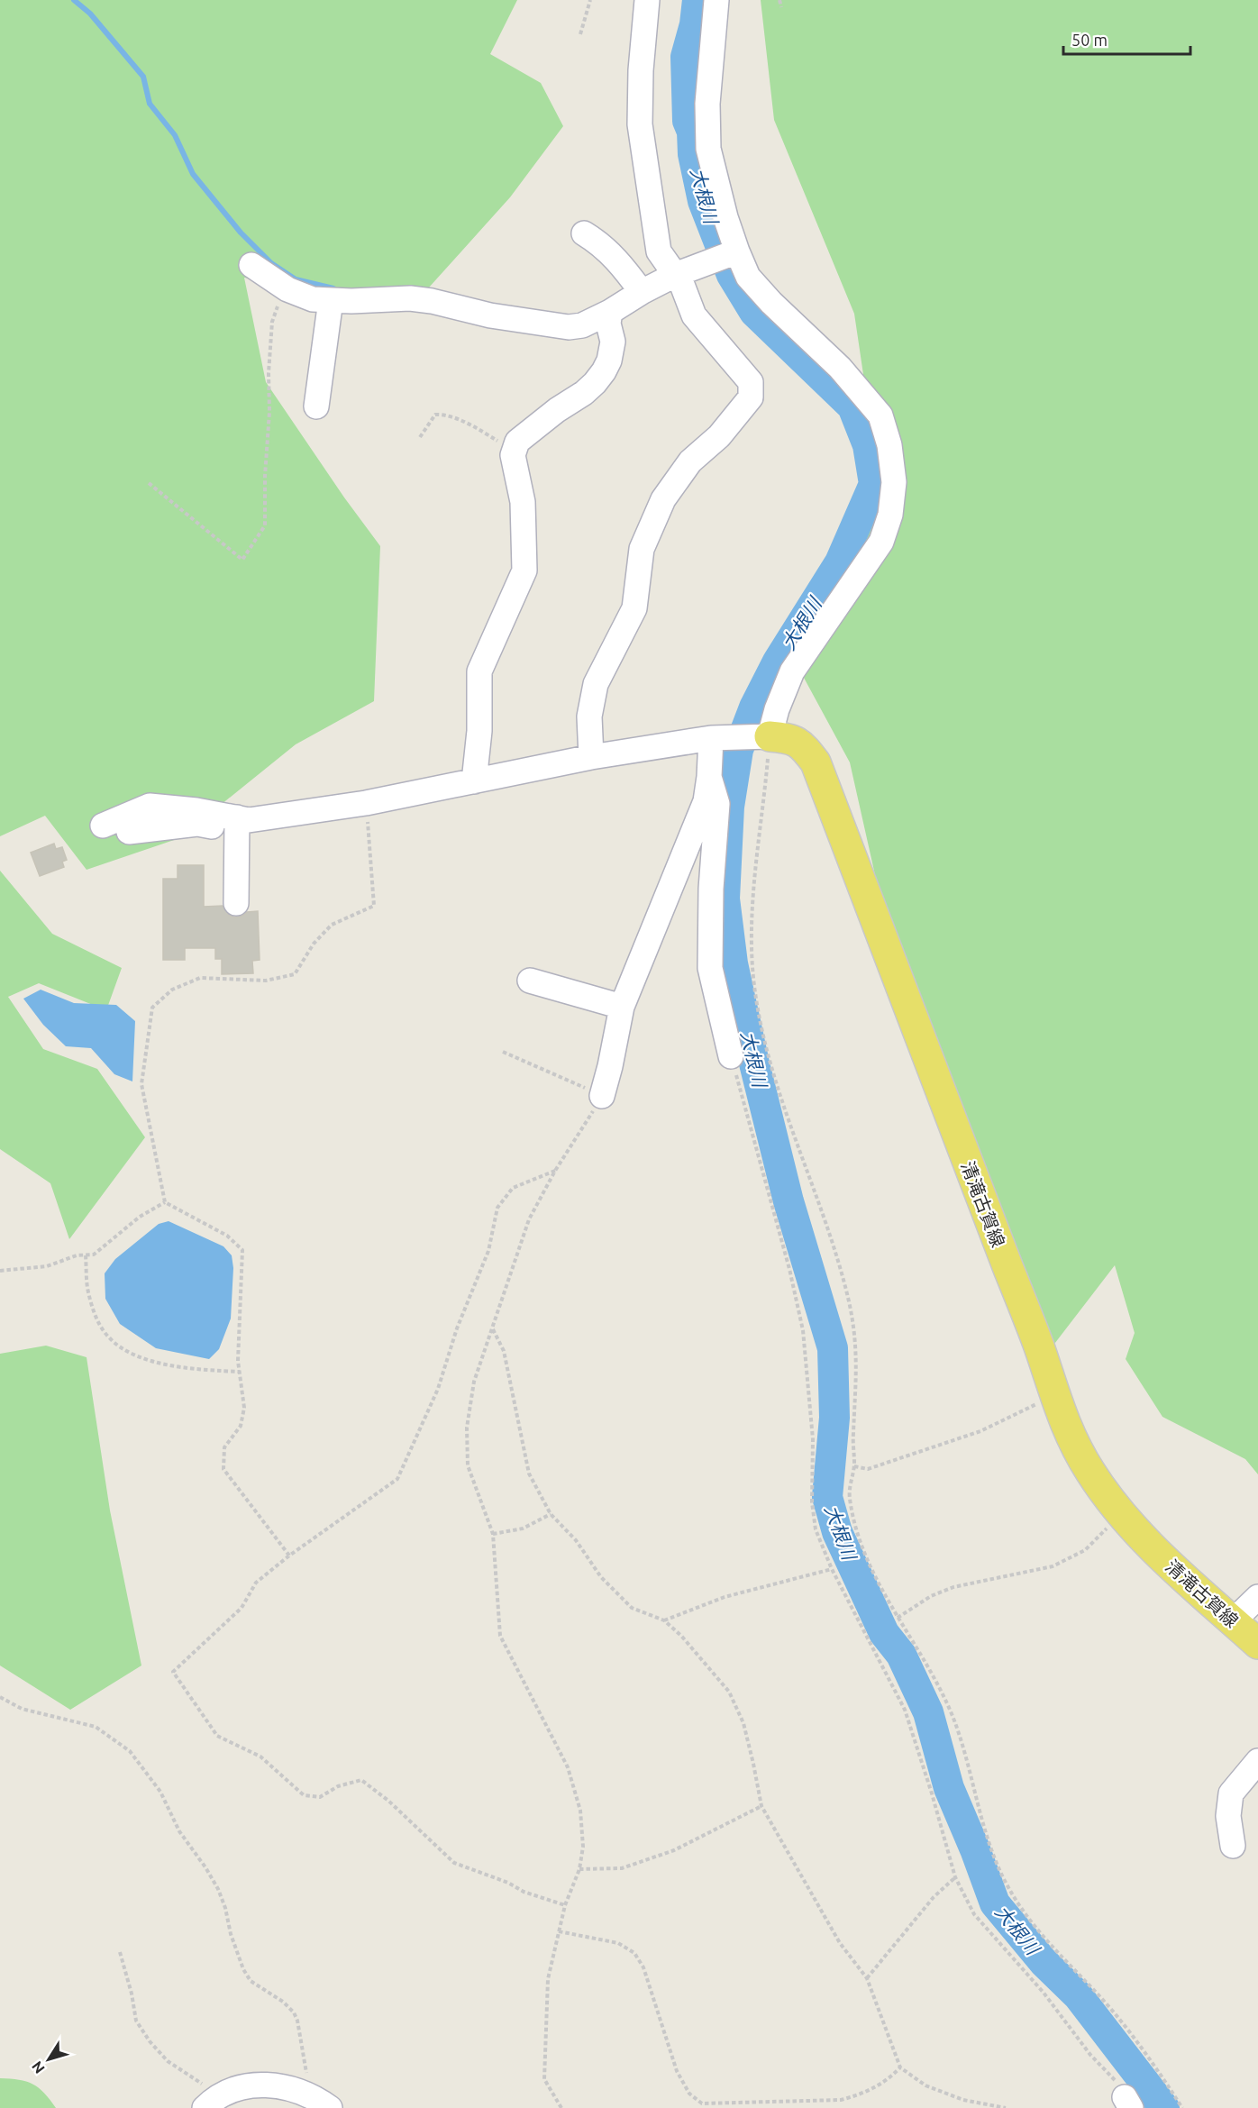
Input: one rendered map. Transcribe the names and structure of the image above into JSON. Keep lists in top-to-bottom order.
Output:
{
  "streets": {
    "main road": ["清滝古賀線"]
  },
  "water": ["大根川"],
  "scale_bar": "50 m",
  "north": "bottom left"
}
